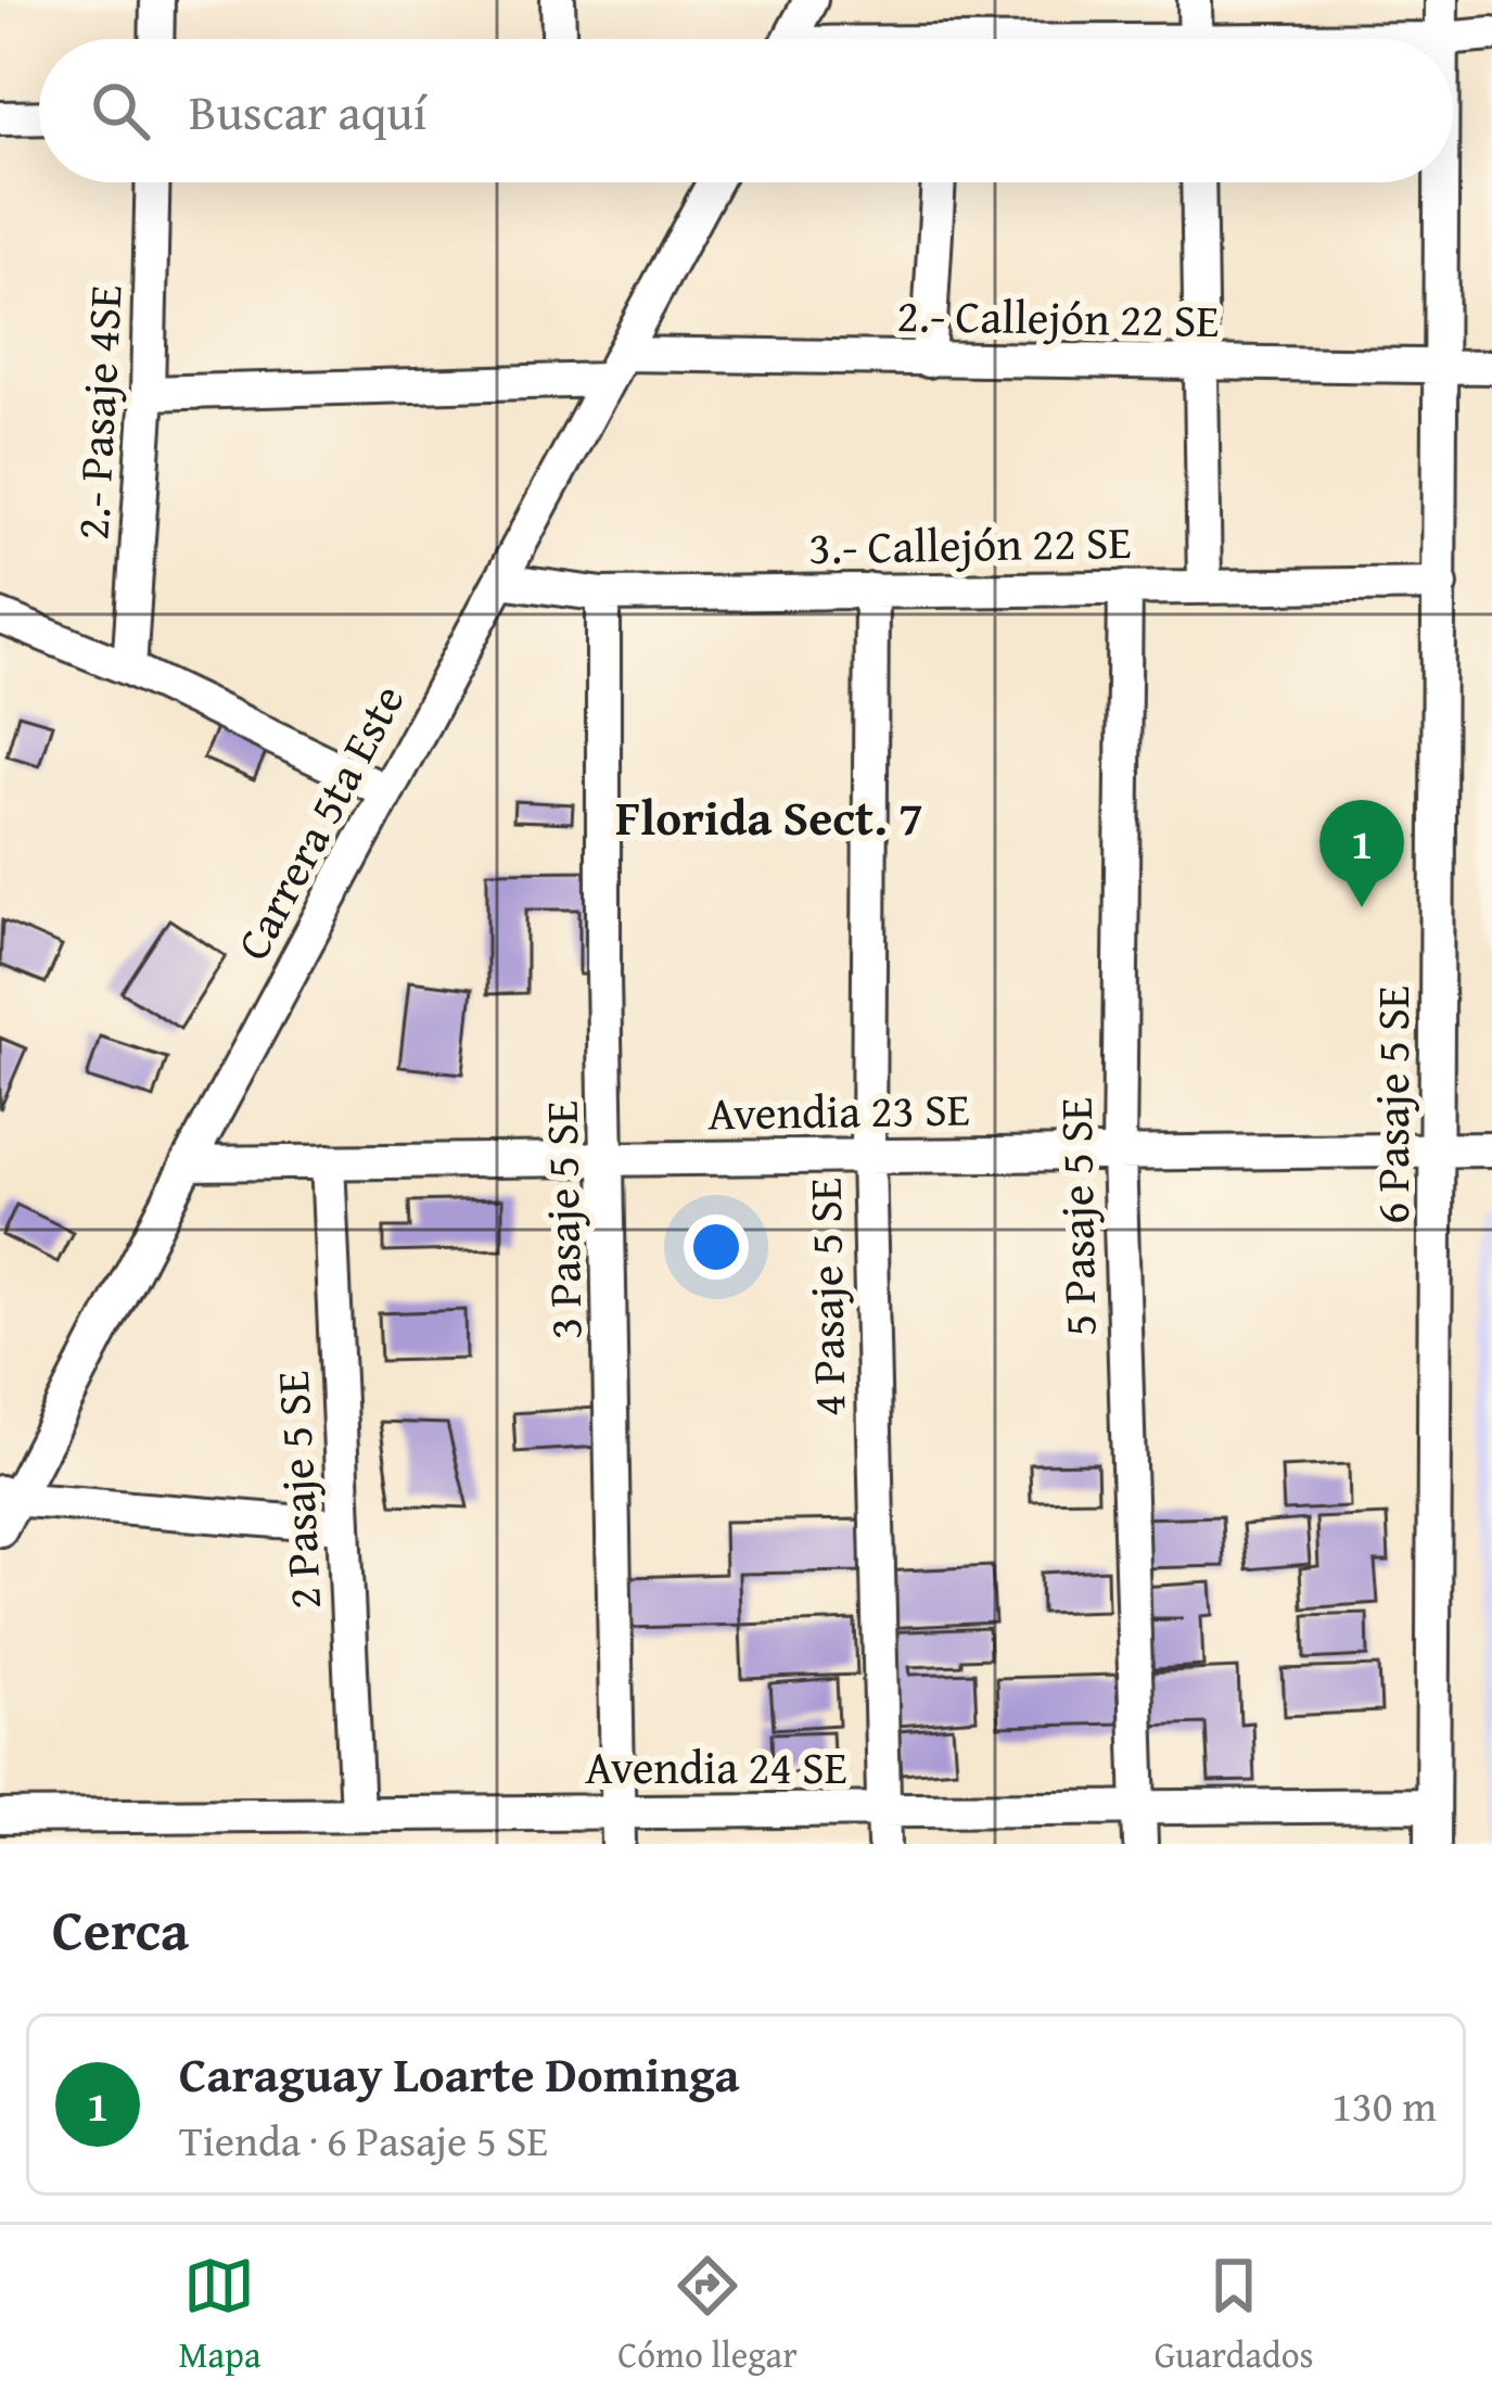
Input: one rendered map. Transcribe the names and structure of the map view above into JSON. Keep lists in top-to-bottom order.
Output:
{
  "streets": {
    "street": [
      "2.- Callejón 22 SE",
      "2.- Pasaje 4SE",
      "3.- Callejón 22 SE",
      "Carrera 5ta Este",
      "6 Pasaje 5 SE",
      "Avendia 23 SE",
      "5 Pasaje 5 SE",
      "3 Pasaje 5 SE",
      "4 Pasaje 5 SE",
      "2 Pasaje 5 SE",
      "Avendia 24 SE"
    ]
  },
  "crossings": [
    ["2.- Callejón 22 SE", "2.- Pasaje 4SE"],
    ["2.- Callejón 22 SE", "Carrera 5ta Este"],
    ["2.- Callejón 22 SE", "6 Pasaje 5 SE"],
    ["3.- Callejón 22 SE", "Carrera 5ta Este"],
    ["3.- Callejón 22 SE", "6 Pasaje 5 SE"],
    ["3.- Callejón 22 SE", "5 Pasaje 5 SE"],
    ["3.- Callejón 22 SE", "3 Pasaje 5 SE"],
    ["3.- Callejón 22 SE", "4 Pasaje 5 SE"],
    ["Carrera 5ta Este", "Avendia 23 SE"],
    ["6 Pasaje 5 SE", "Avendia 23 SE"],
    ["6 Pasaje 5 SE", "Avendia 24 SE"],
    ["Avendia 23 SE", "5 Pasaje 5 SE"],
    ["Avendia 23 SE", "3 Pasaje 5 SE"],
    ["Avendia 23 SE", "4 Pasaje 5 SE"],
    ["Avendia 23 SE", "2 Pasaje 5 SE"],
    ["5 Pasaje 5 SE", "Avendia 24 SE"],
    ["3 Pasaje 5 SE", "Avendia 24 SE"],
    ["4 Pasaje 5 SE", "Avendia 24 SE"],
    ["2 Pasaje 5 SE", "Avendia 24 SE"]
  ],
  "districts": ["Florida Sect. 7"],
  "page": {
    "search": "Buscar aquí",
    "pins": "1",
    "heading": "Cerca",
    "list": [
      {
        "mark": "1",
        "name": "Caraguay Loarte Dominga",
        "note": "Tienda · 6 Pasaje 5 SE",
        "value": "130 m"
      }
    ],
    "nav": ["Mapa", "Cómo llegar", "Guardados"]
  }
}
